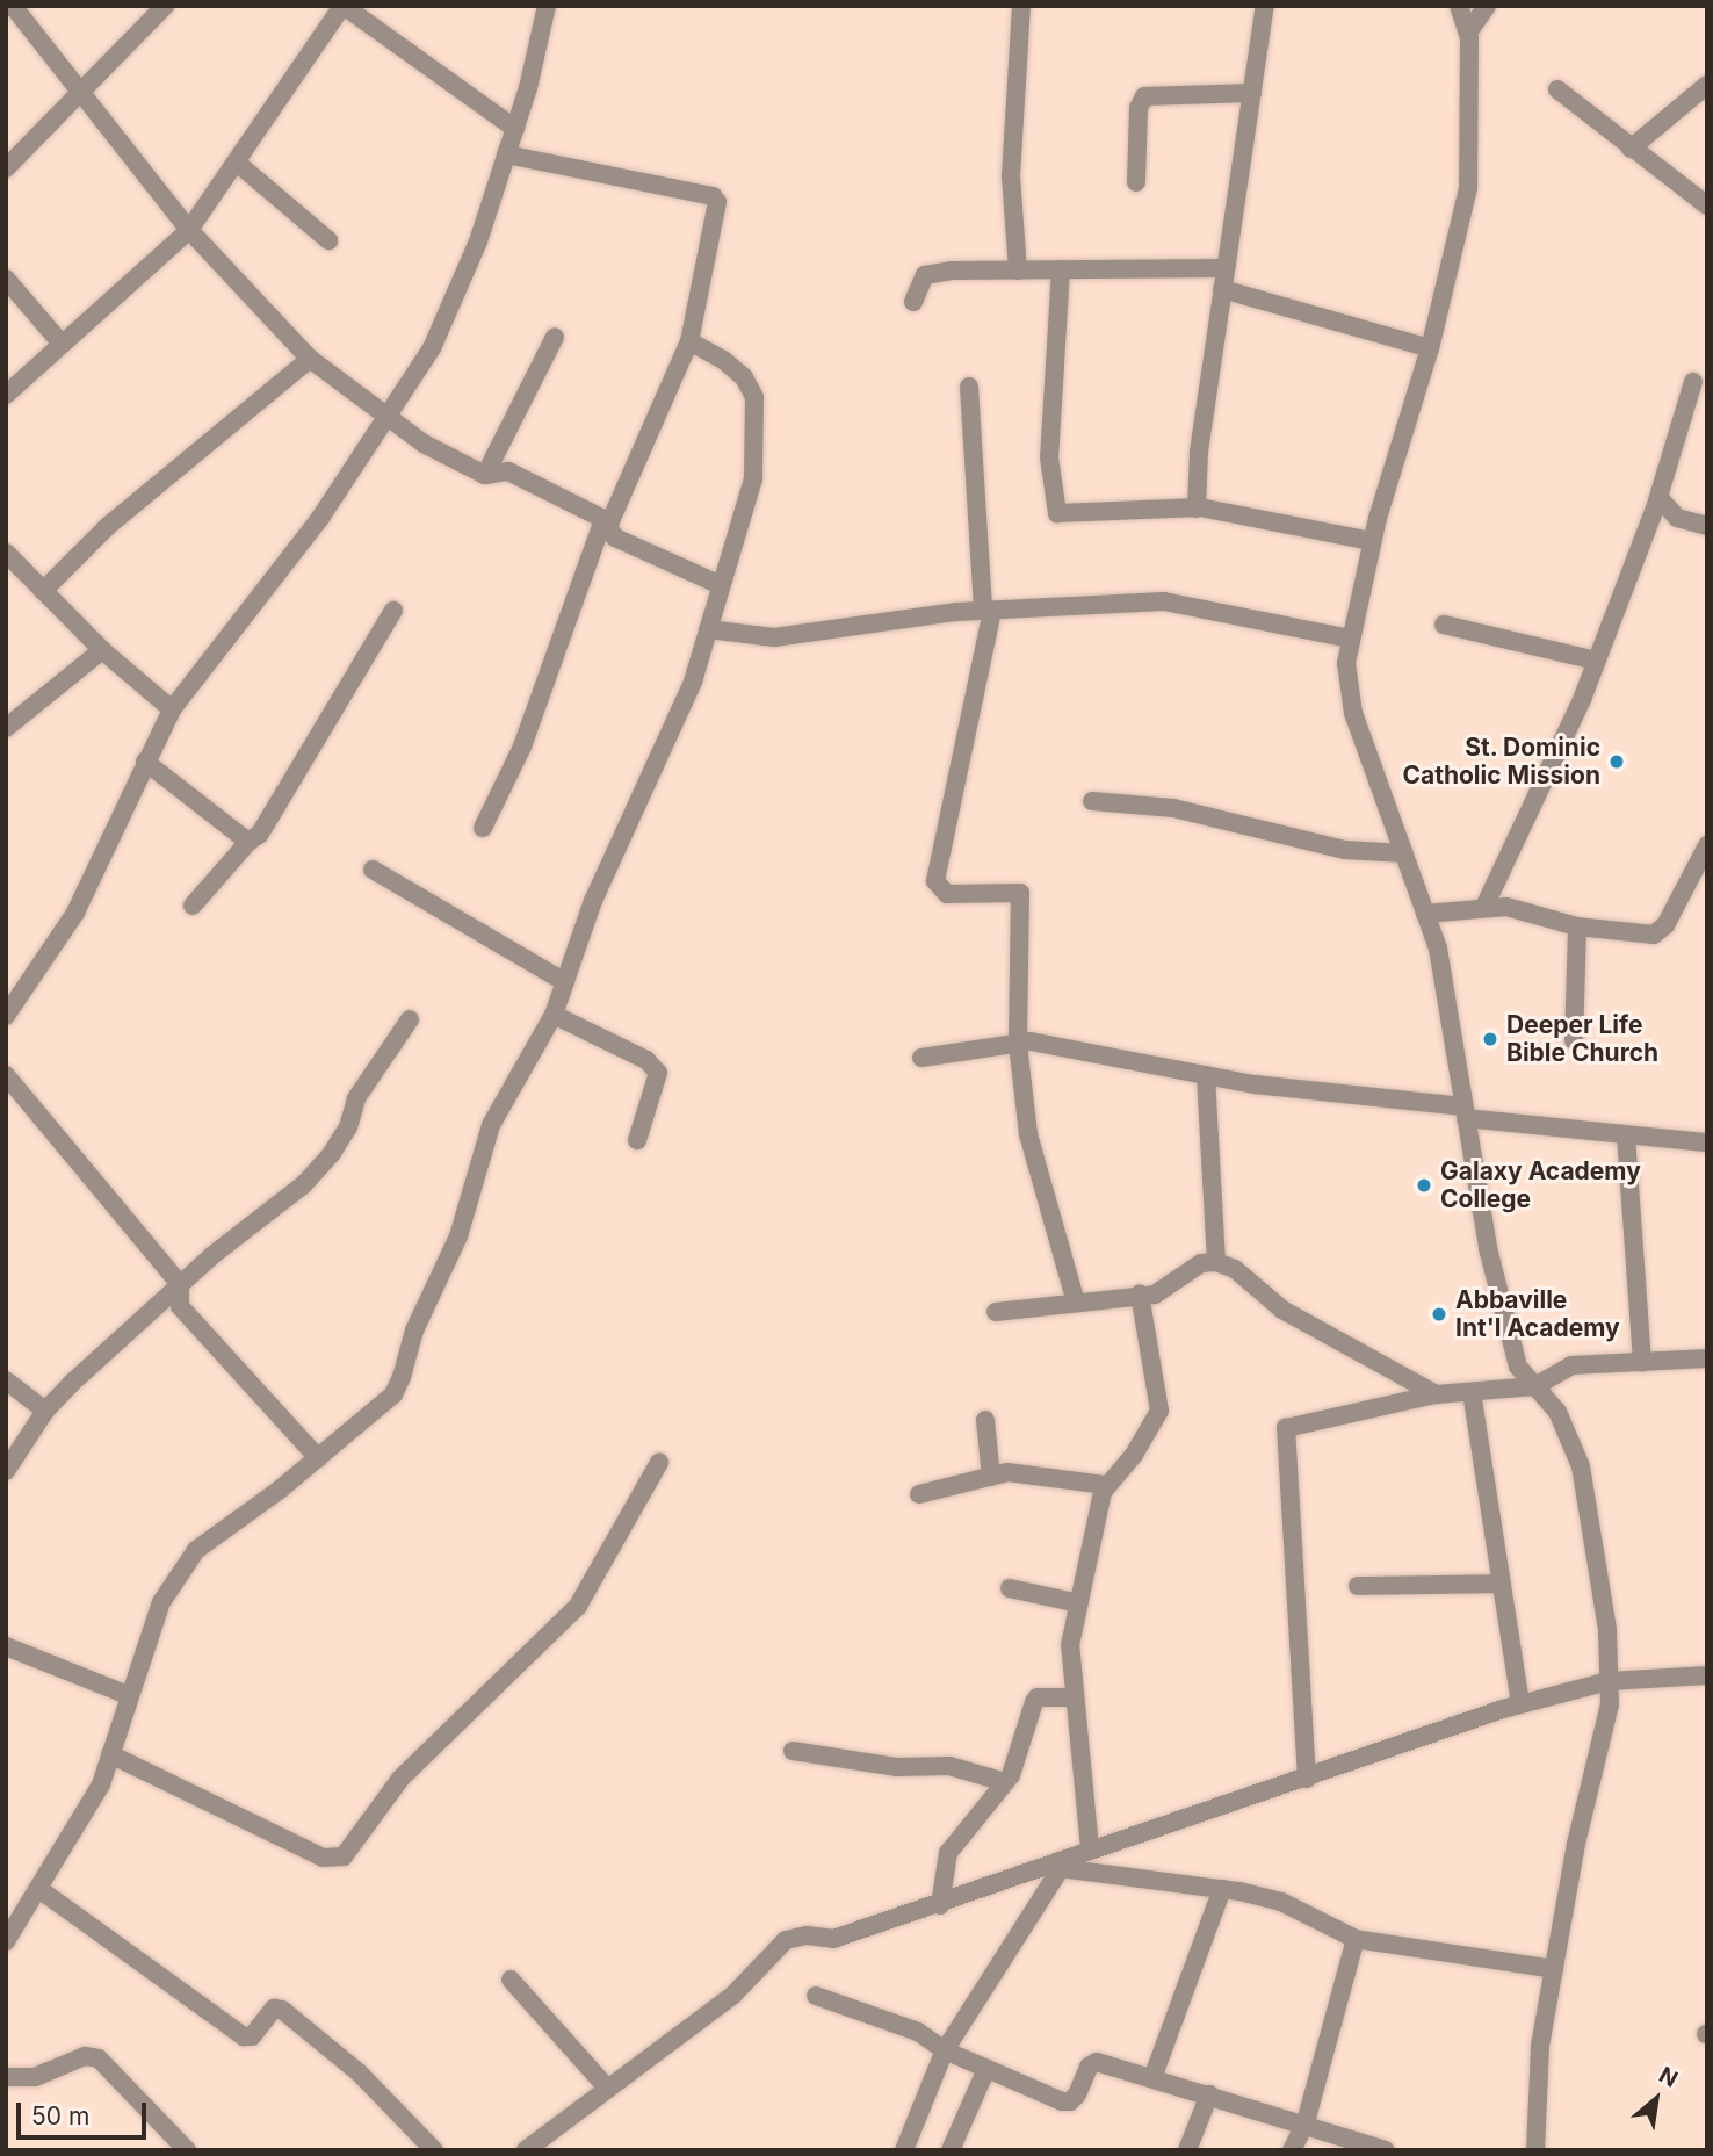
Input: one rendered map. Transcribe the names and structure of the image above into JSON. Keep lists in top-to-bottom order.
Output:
{
  "places": [
    "St. Dominic Catholic Mission",
    "Deeper Life Bible Church",
    "Galaxy Academy College",
    "Abbaville Int'l Academy"
  ],
  "scale_bar": "50 m",
  "north": "top right"
}
